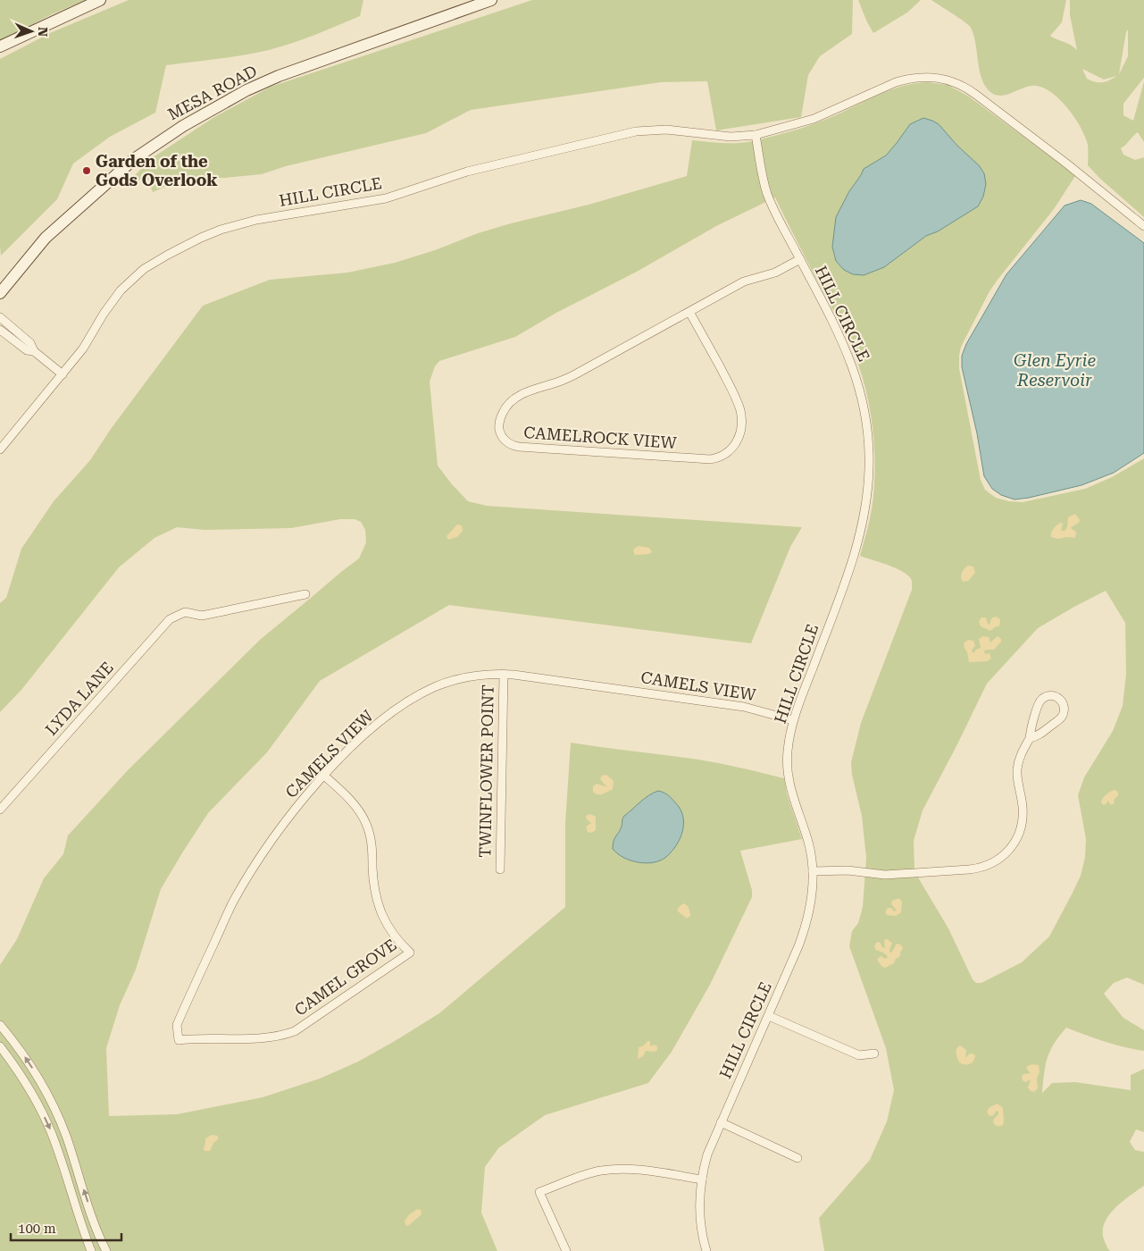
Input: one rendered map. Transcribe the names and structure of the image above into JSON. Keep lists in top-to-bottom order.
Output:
{
  "streets": {
    "main road": ["MESA ROAD"],
    "street": [
      "HILL CIRCLE",
      "CAMELROCK VIEW",
      "CAMELS VIEW",
      "LYDA LANE",
      "TWINFLOWER POINT",
      "CAMEL GROVE"
    ]
  },
  "crossings": [
    ["HILL CIRCLE", "CAMELROCK VIEW"],
    ["HILL CIRCLE", "CAMELS VIEW"],
    ["CAMELS VIEW", "TWINFLOWER POINT"],
    ["CAMELS VIEW", "CAMEL GROVE"]
  ],
  "water": ["Glen Eyrie Reservoir"],
  "places": ["Garden of the Gods Overlook"],
  "scale_bar": "100 m",
  "north": "right"
}
